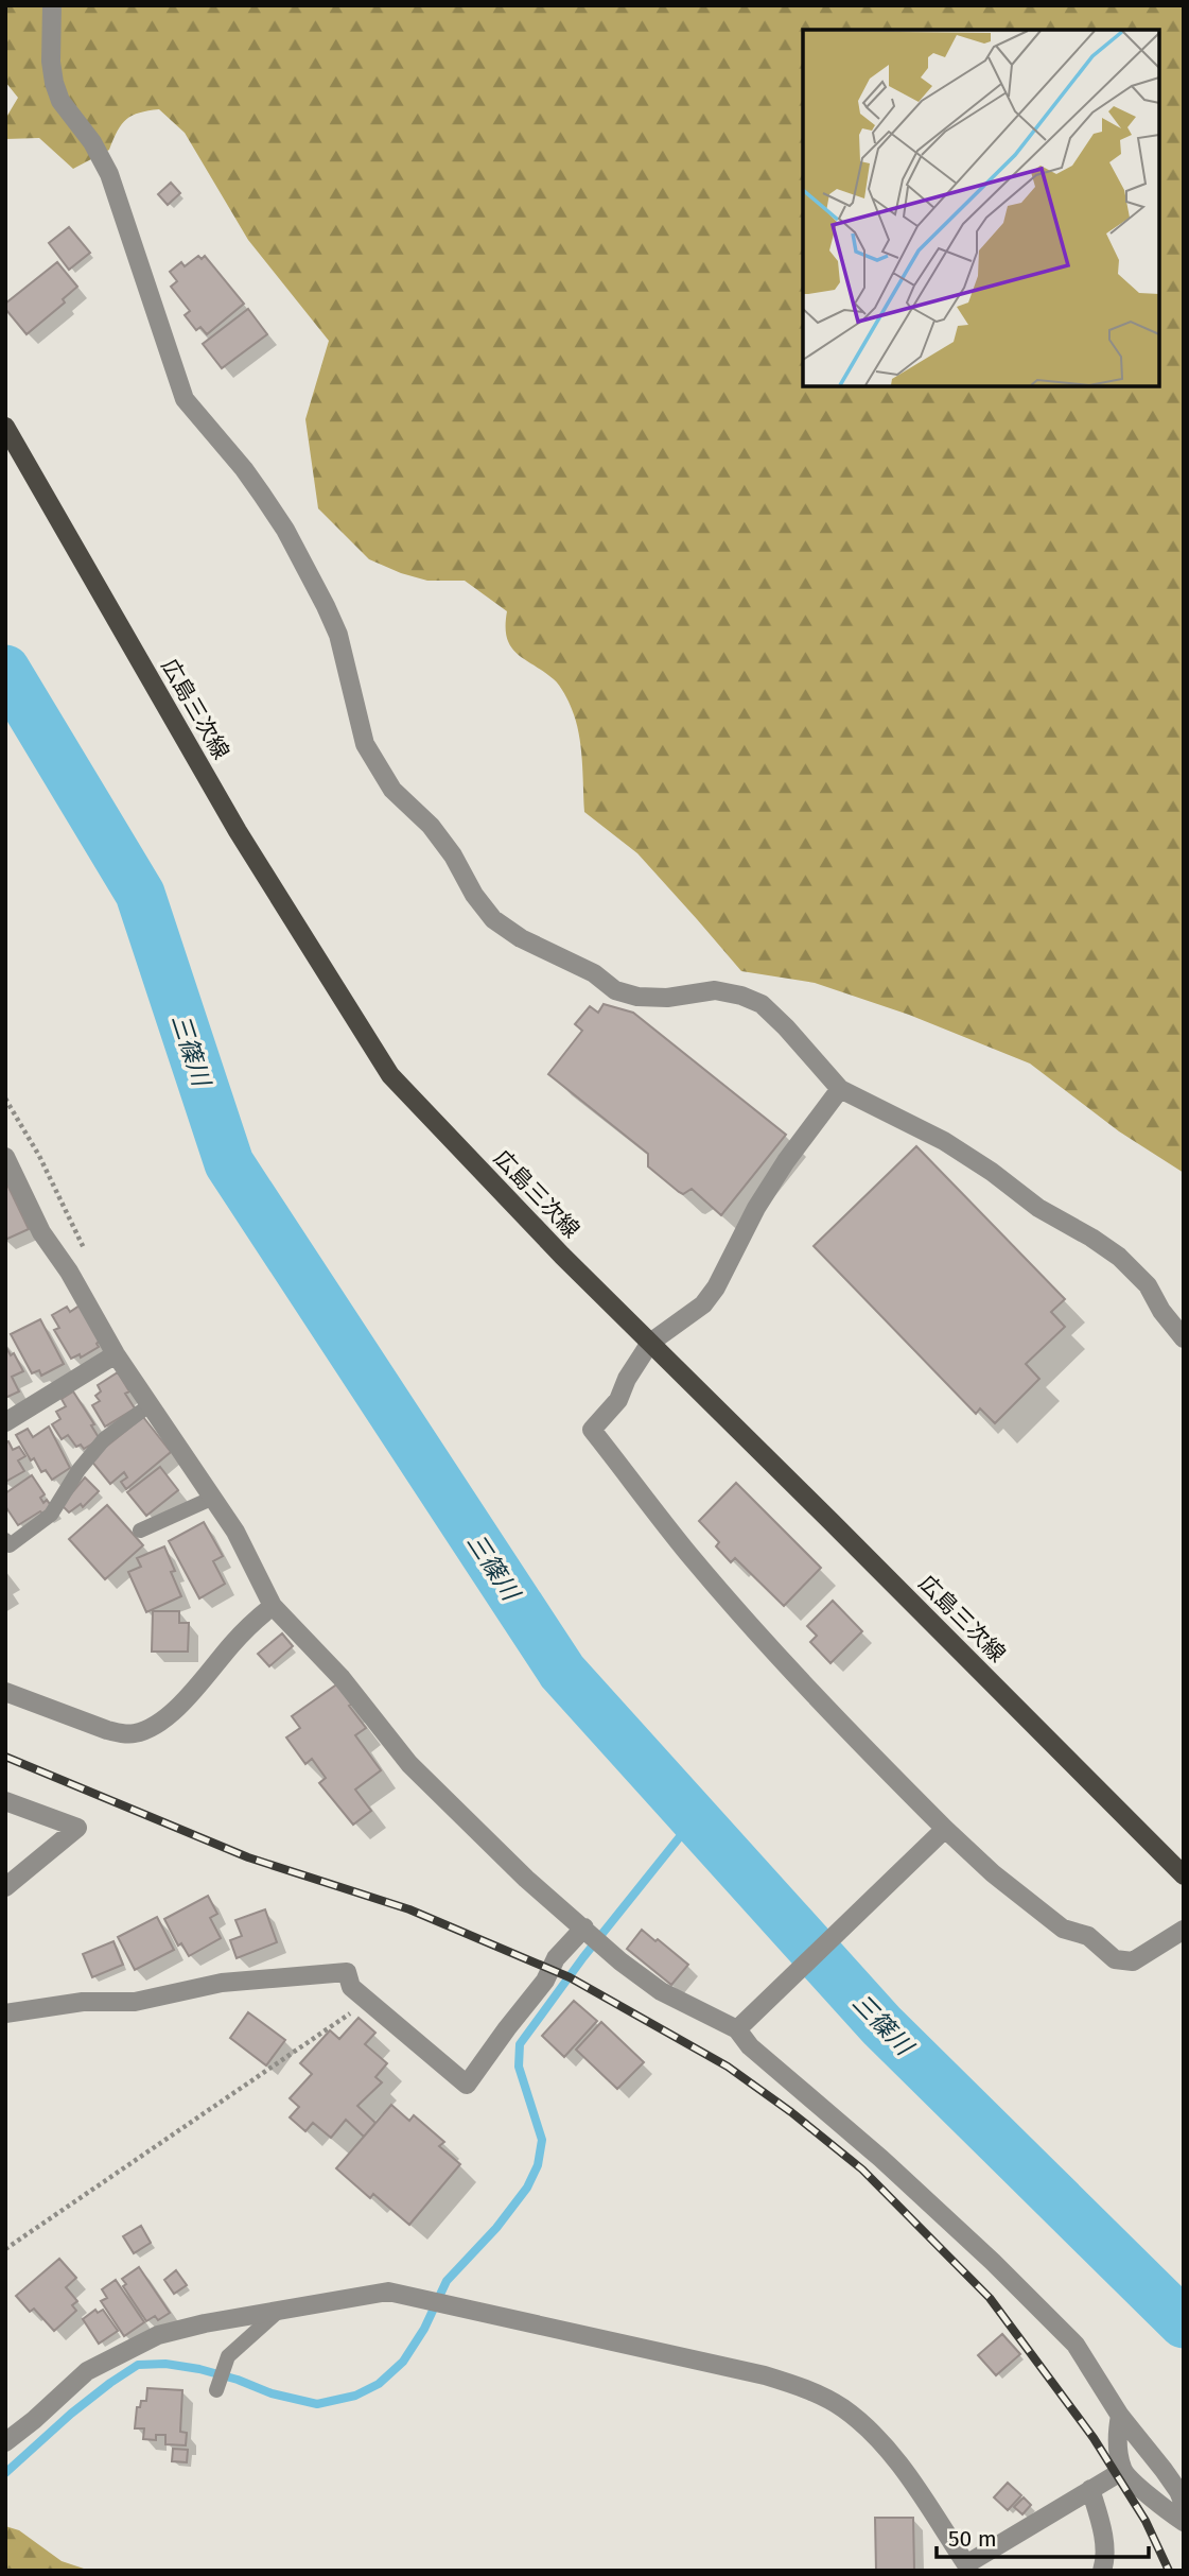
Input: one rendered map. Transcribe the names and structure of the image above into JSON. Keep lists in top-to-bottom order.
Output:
{
  "streets": {
    "main road": ["広島三次線"]
  },
  "water": ["三篠川"],
  "scale_bar": "50 m"
}
